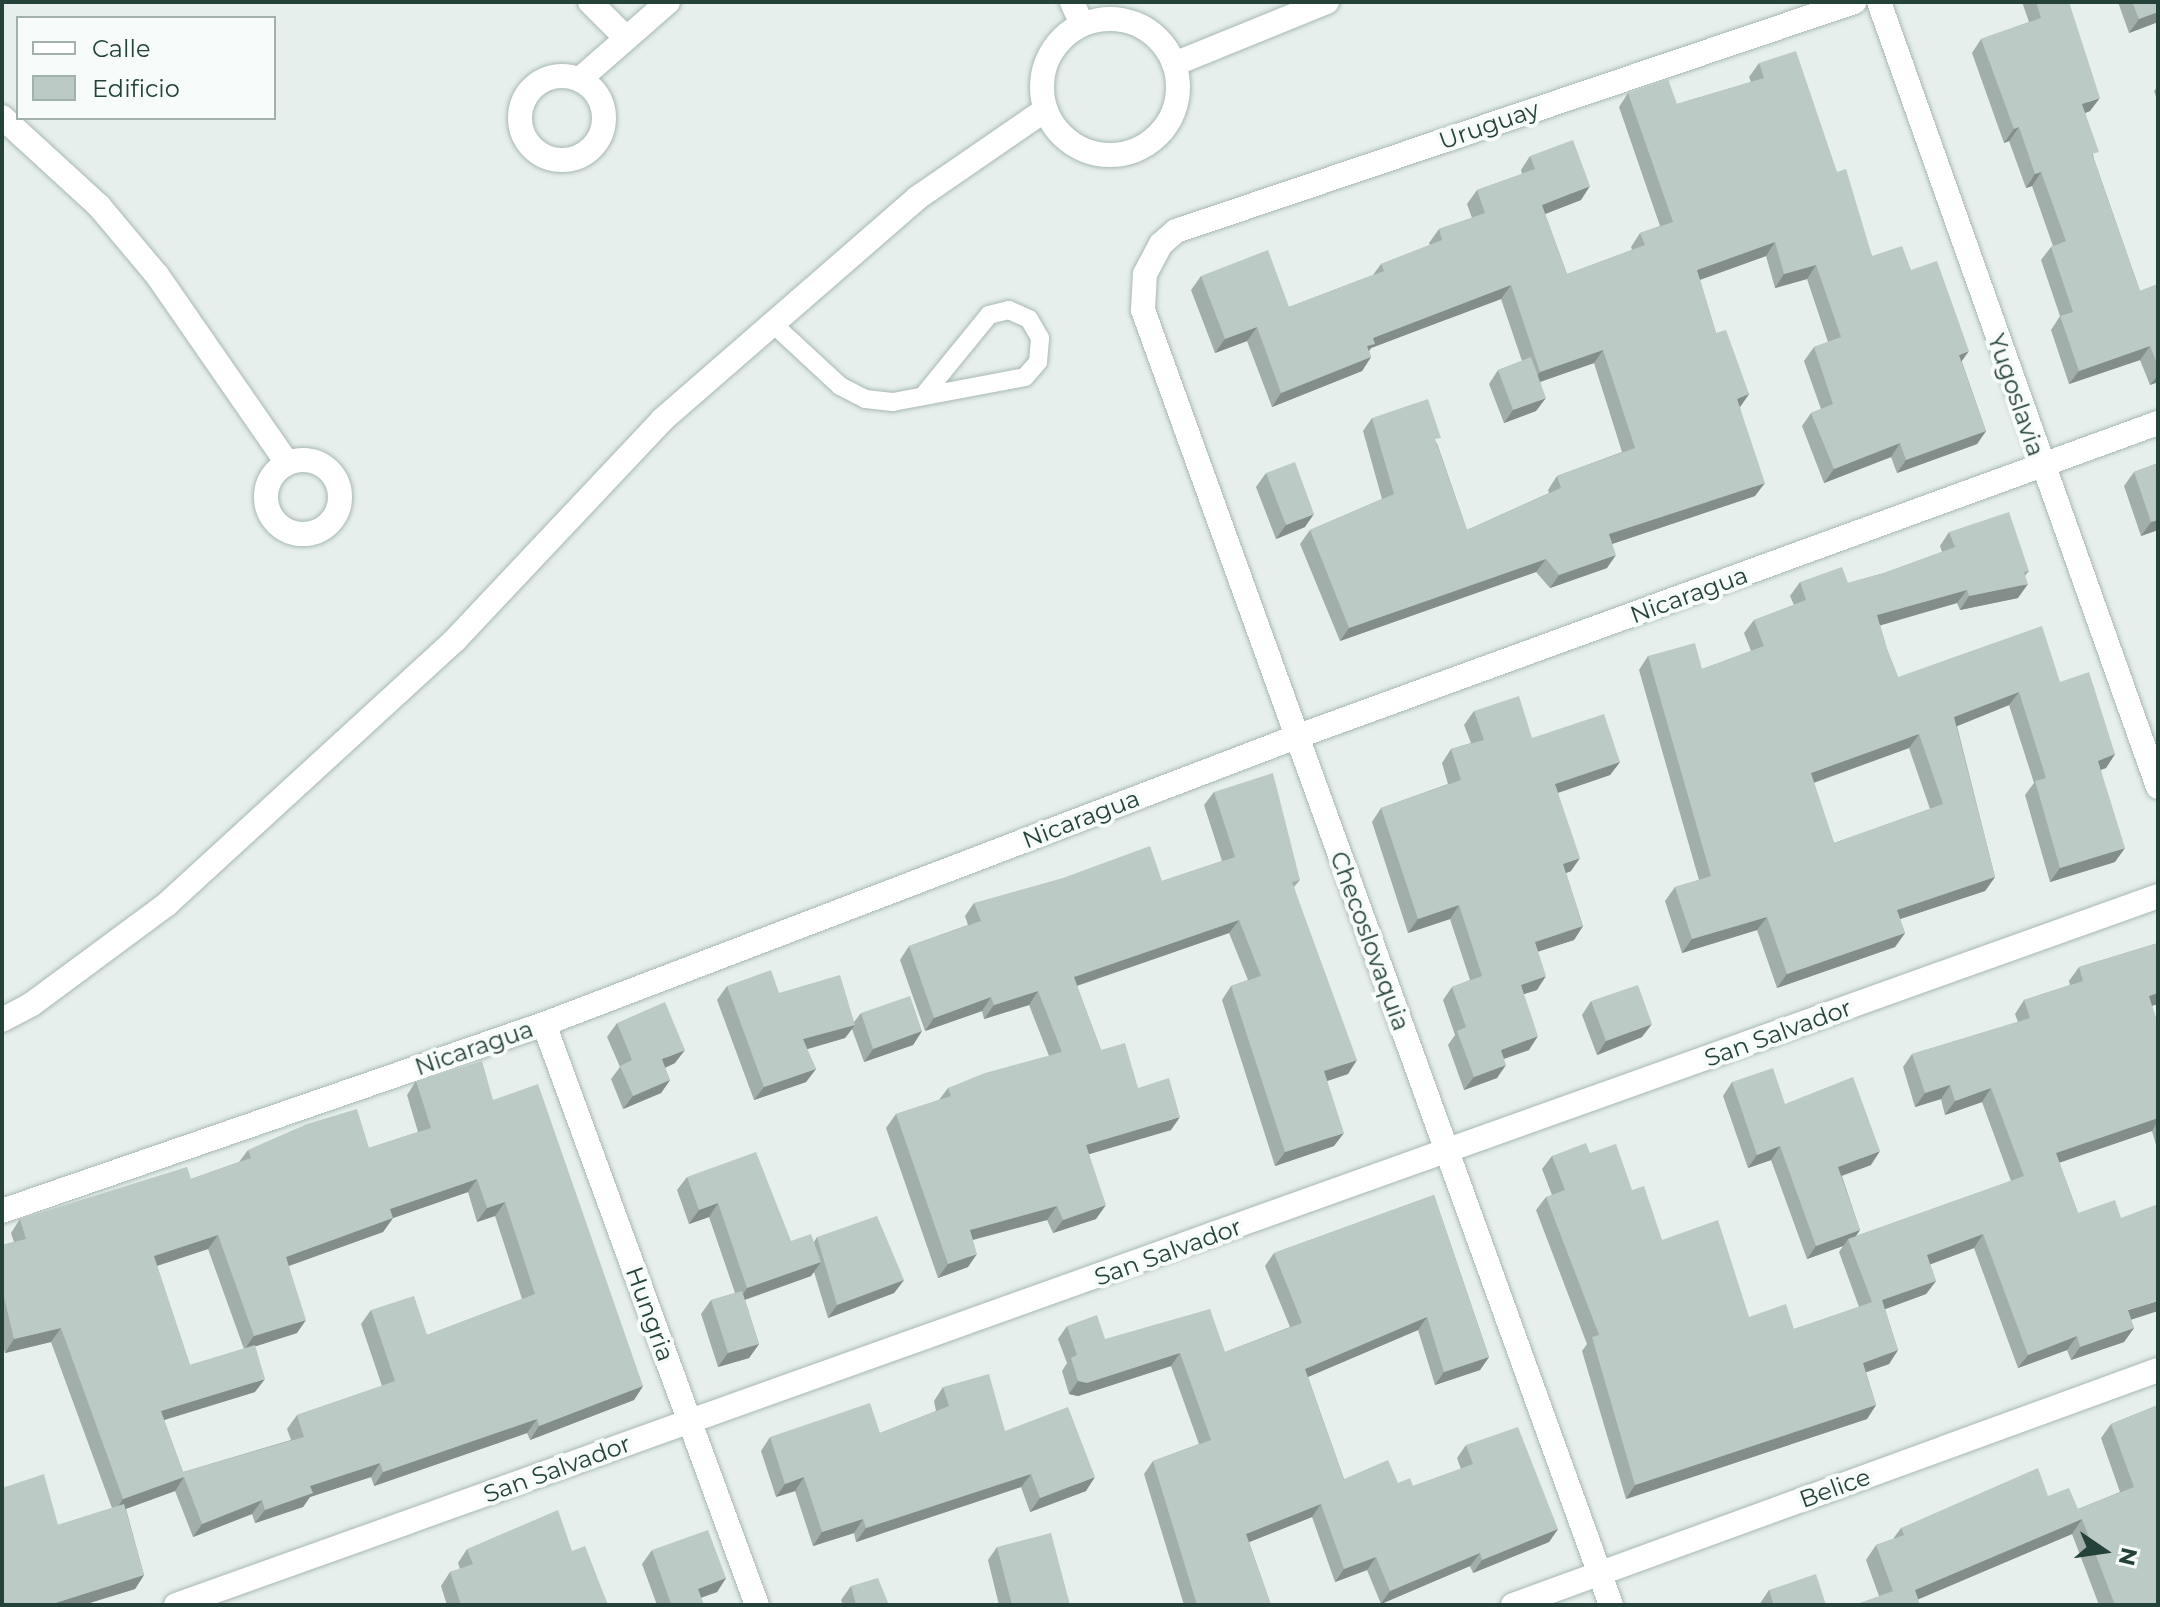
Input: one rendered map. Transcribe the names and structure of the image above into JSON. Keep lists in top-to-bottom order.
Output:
{
  "streets": {
    "street": [
      "Uruguay",
      "Yugoslavia",
      "Nicaragua",
      "Checoslovaquia",
      "San Salvador",
      "Hungria",
      "Belice"
    ]
  },
  "crossings": [
    ["Uruguay", "Checoslovaquia"],
    ["Yugoslavia", "Nicaragua"],
    ["Nicaragua", "Checoslovaquia"],
    ["Nicaragua", "Hungria"],
    ["Checoslovaquia", "San Salvador"],
    ["Checoslovaquia", "Belice"],
    ["San Salvador", "Hungria"]
  ],
  "legend": ["Calle", "Edificio"],
  "north": "right"
}
